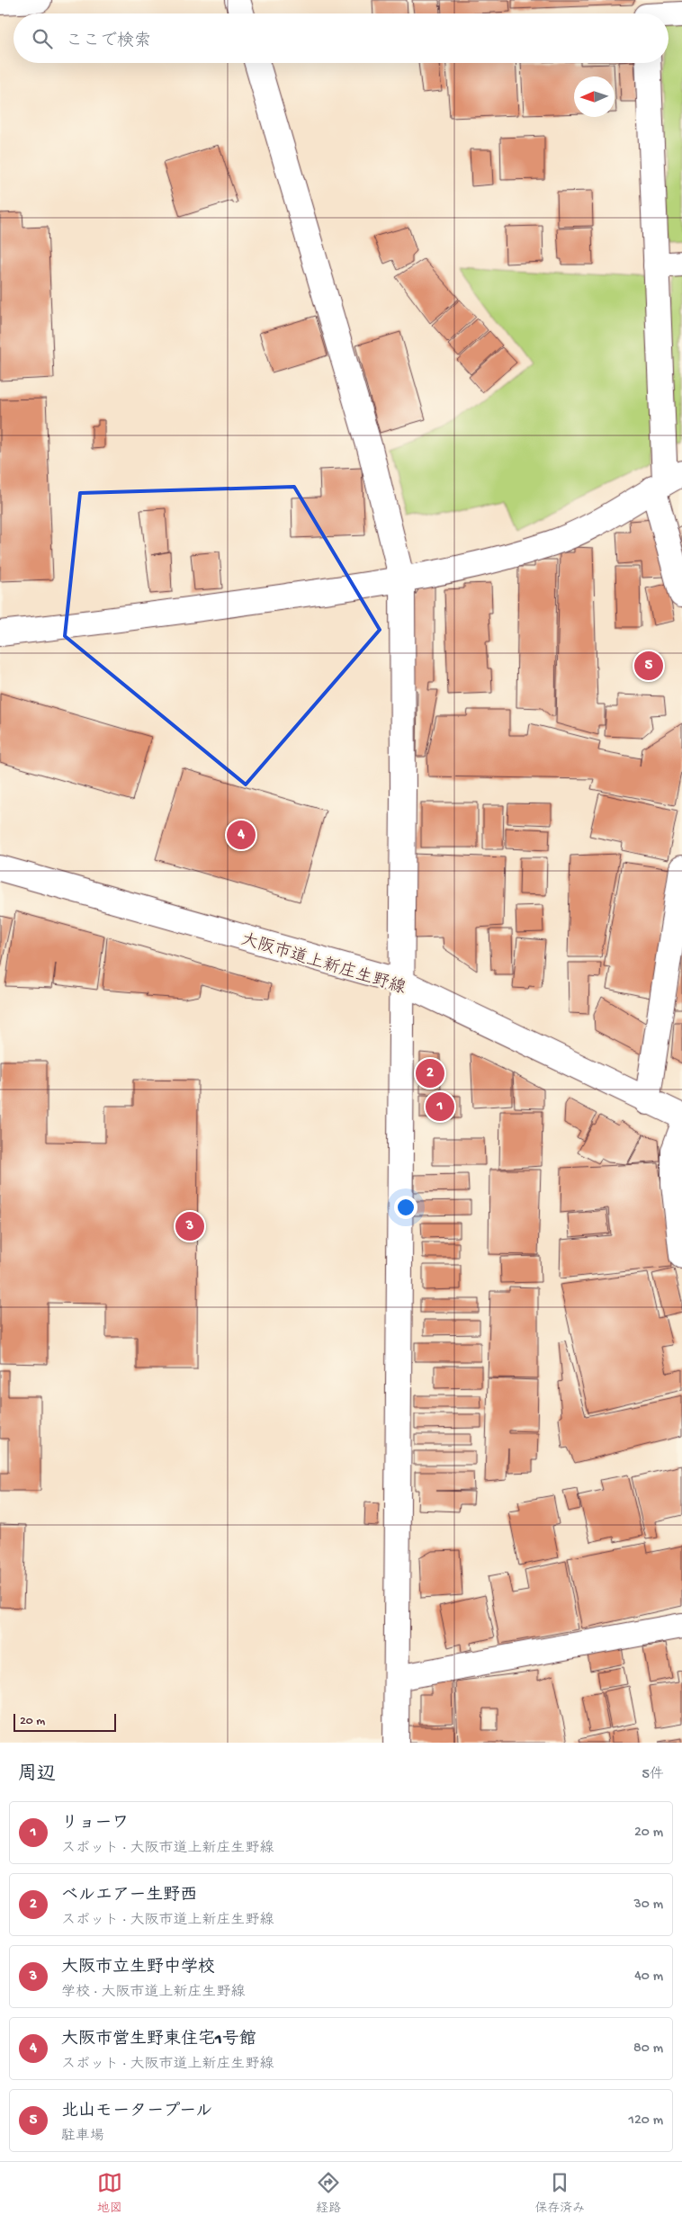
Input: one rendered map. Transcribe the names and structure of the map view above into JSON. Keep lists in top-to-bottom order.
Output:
{
  "streets": {
    "street": ["大阪市道上新庄生野線"]
  },
  "scale_bar": "20 m",
  "north": "left",
  "page": {
    "search": "ここで検索",
    "pins": [
      "5",
      "4",
      "2",
      "1",
      "3"
    ],
    "scale": "20 m",
    "heading": ["周辺", "5件"],
    "list": [
      {
        "mark": "1",
        "name": "リョーワ",
        "note": "スポット · 大阪市道上新庄生野線",
        "value": "20 m"
      },
      {
        "mark": "2",
        "name": "ベルエアー生野西",
        "note": "スポット · 大阪市道上新庄生野線",
        "value": "30 m"
      },
      {
        "mark": "3",
        "name": "大阪市立生野中学校",
        "note": "学校 · 大阪市道上新庄生野線",
        "value": "40 m"
      },
      {
        "mark": "4",
        "name": "大阪市営生野東住宅1号館",
        "note": "スポット · 大阪市道上新庄生野線",
        "value": "80 m"
      },
      {
        "mark": "5",
        "name": "北山モータープール",
        "note": "駐車場",
        "value": "120 m"
      }
    ],
    "nav": ["地図", "経路", "保存済み"]
  }
}
